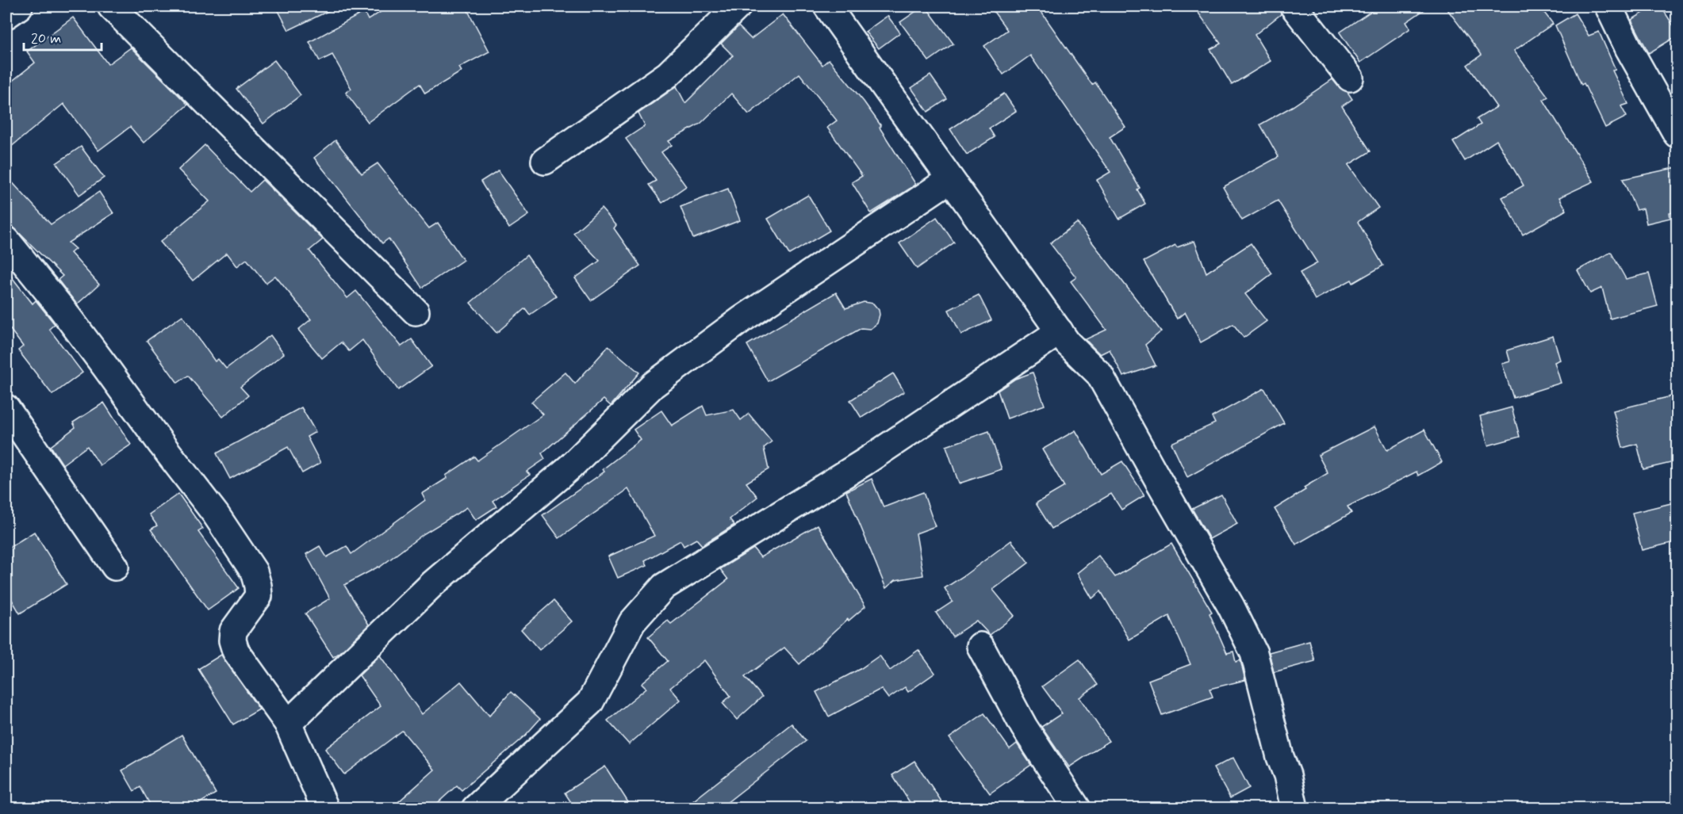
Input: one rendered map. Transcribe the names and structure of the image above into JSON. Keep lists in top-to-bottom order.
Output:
{
  "scale_bar": "20 m"
}
